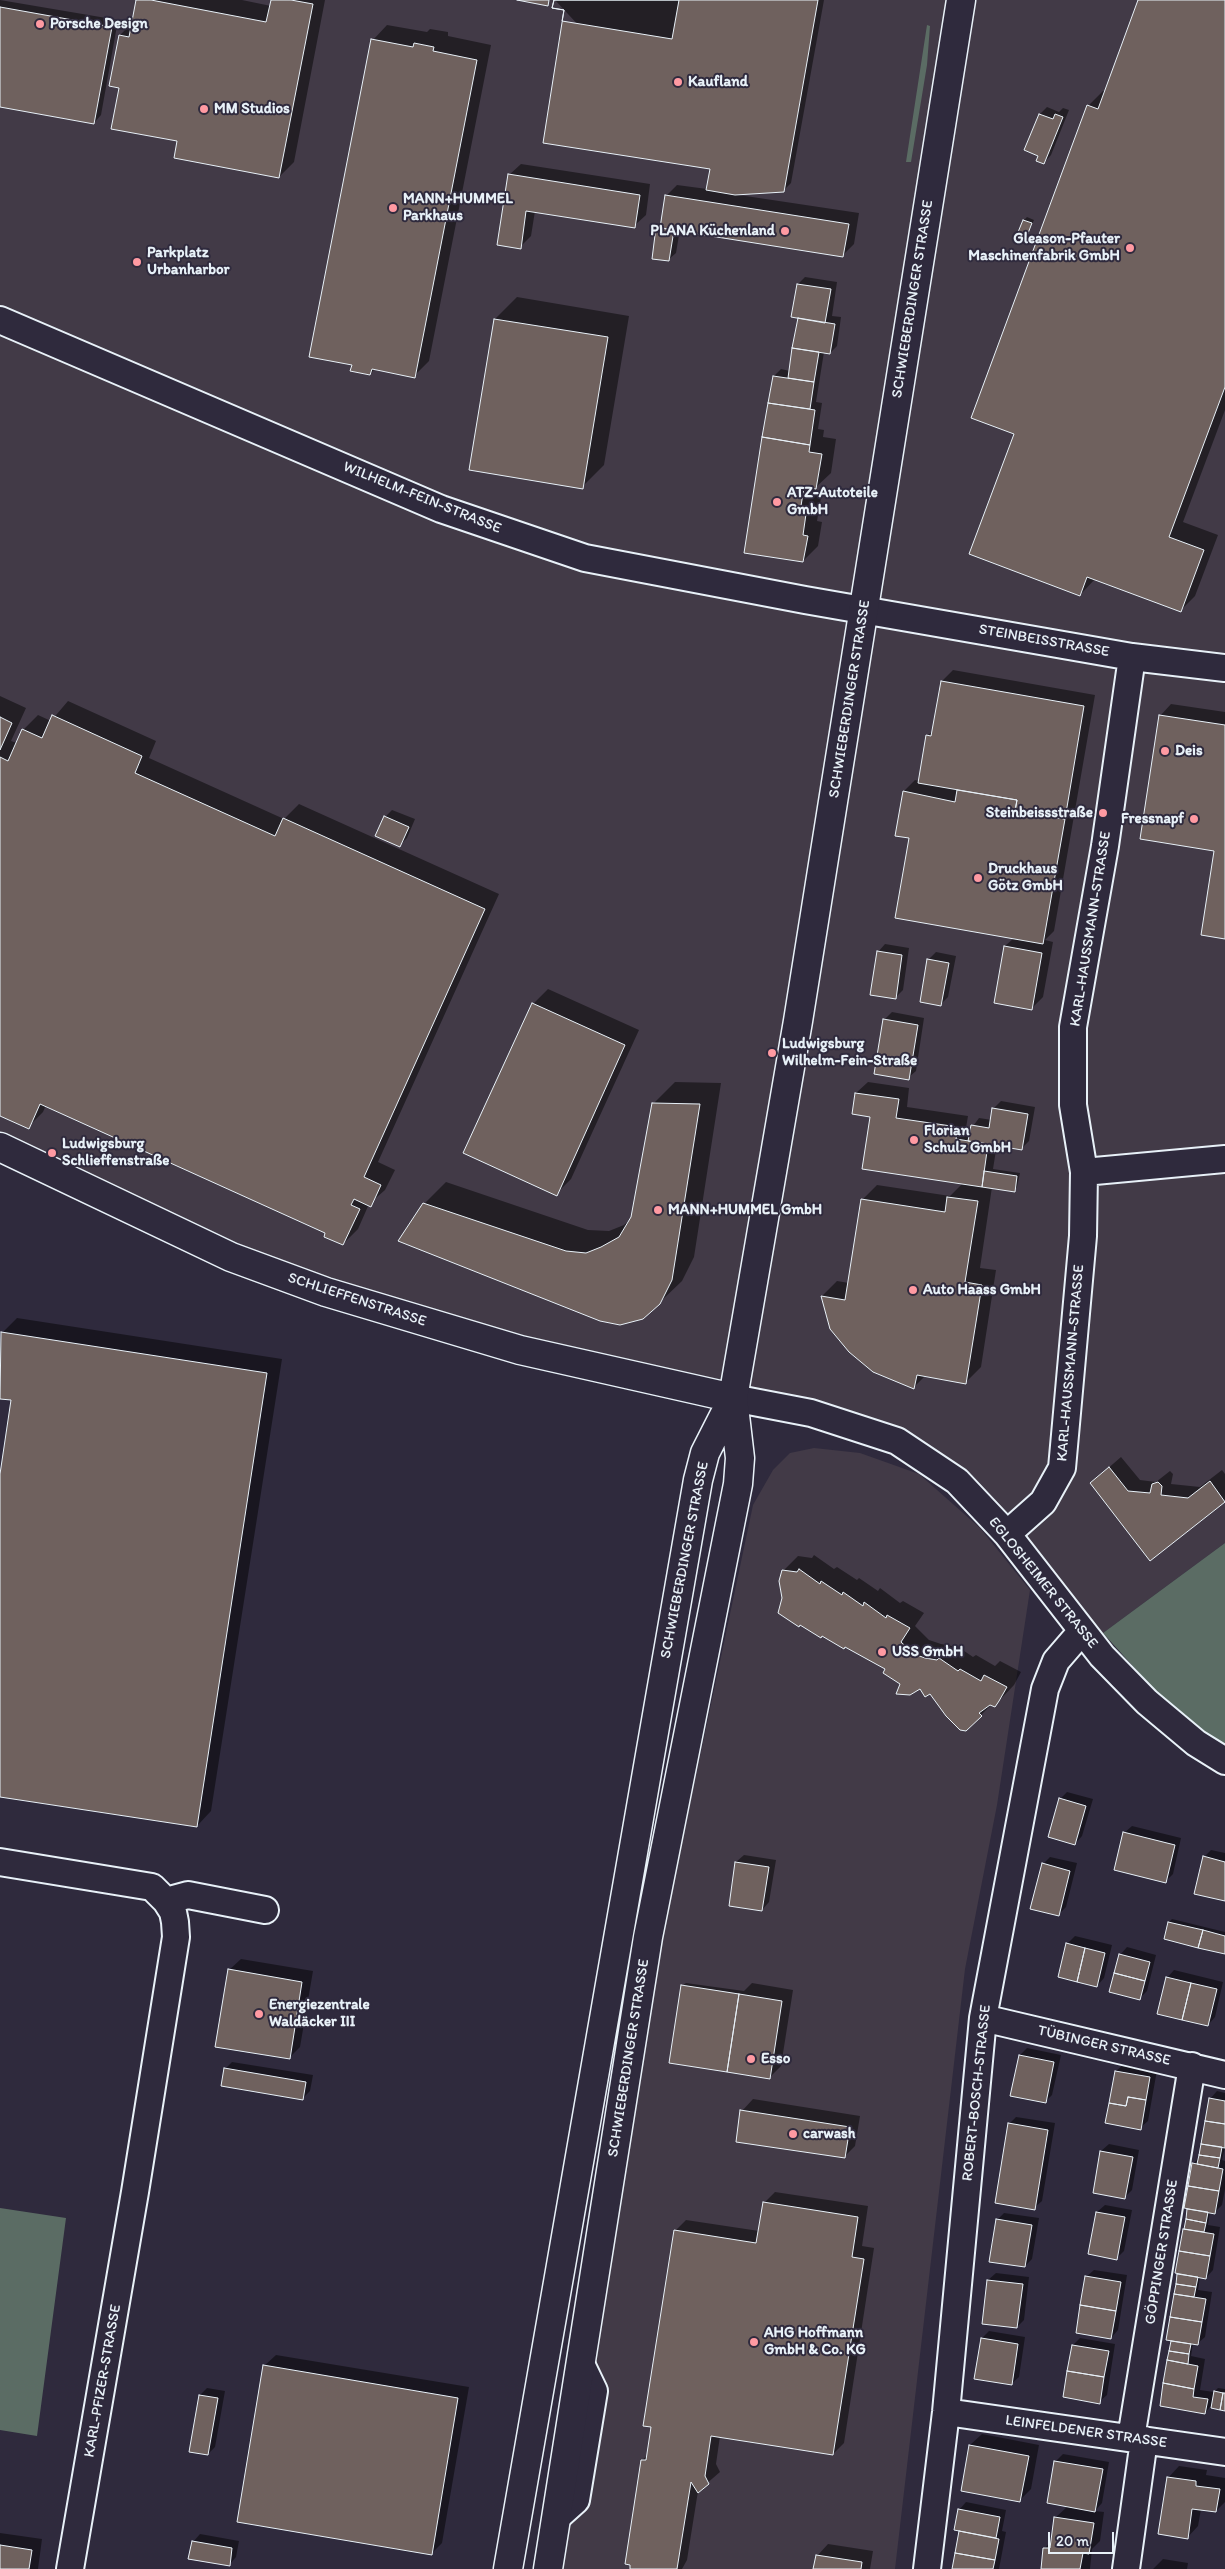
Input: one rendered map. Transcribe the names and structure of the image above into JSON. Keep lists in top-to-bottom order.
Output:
{
  "streets": {
    "main road": ["SCHWIEBERDINGER STRASSE", "SCHLIEFFENSTRASSE"],
    "street": [
      "WILHELM-FEIN-STRASSE",
      "STEINBEISSTRASSE",
      "KARL-HAUSSMANN-STRASSE",
      "EGLOSHEIMER STRASSE",
      "TÜBINGER STRASSE",
      "ROBERT-BOSCH-STRASSE",
      "GÖPPINGER STRASSE",
      "KARL-PFIZER-STRASSE",
      "LEINFELDENER STRASSE"
    ]
  },
  "crossings": [
    ["SCHWIEBERDINGER STRASSE", "WILHELM-FEIN-STRASSE"],
    ["SCHWIEBERDINGER STRASSE", "STEINBEISSTRASSE"],
    ["SCHWIEBERDINGER STRASSE", "SCHLIEFFENSTRASSE"],
    ["SCHWIEBERDINGER STRASSE", "EGLOSHEIMER STRASSE"],
    ["WILHELM-FEIN-STRASSE", "STEINBEISSTRASSE"],
    ["STEINBEISSTRASSE", "KARL-HAUSSMANN-STRASSE"],
    ["KARL-HAUSSMANN-STRASSE", "EGLOSHEIMER STRASSE"],
    ["SCHLIEFFENSTRASSE", "EGLOSHEIMER STRASSE"],
    ["EGLOSHEIMER STRASSE", "ROBERT-BOSCH-STRASSE"],
    ["TÜBINGER STRASSE", "ROBERT-BOSCH-STRASSE"],
    ["TÜBINGER STRASSE", "GÖPPINGER STRASSE"],
    ["ROBERT-BOSCH-STRASSE", "LEINFELDENER STRASSE"],
    ["GÖPPINGER STRASSE", "LEINFELDENER STRASSE"]
  ],
  "places": [
    "Porsche Design",
    "Kaufland",
    "MM Studios",
    "MANN+HUMMEL Parkhaus",
    "PLANA Küchenland",
    "Gleason-Pfauter Maschinenfabrik GmbH",
    "Parkplatz Urbanharbor",
    "ATZ-Autoteile GmbH",
    "Deis",
    "Steinbeissstraße",
    "Fressnapf",
    "Druckhaus Götz GmbH",
    "Ludwigsburg Wilhelm-Fein-Straße",
    "Florian Schulz GmbH",
    "Ludwigsburg Schlieffenstraße",
    "MANN+HUMMEL GmbH",
    "Auto Haass GmbH",
    "USS GmbH",
    "Energiezentrale Waldäcker III",
    "Esso",
    "carwash",
    "AHG Hoffmann GmbH & Co. KG"
  ],
  "scale_bar": "20 m"
}
